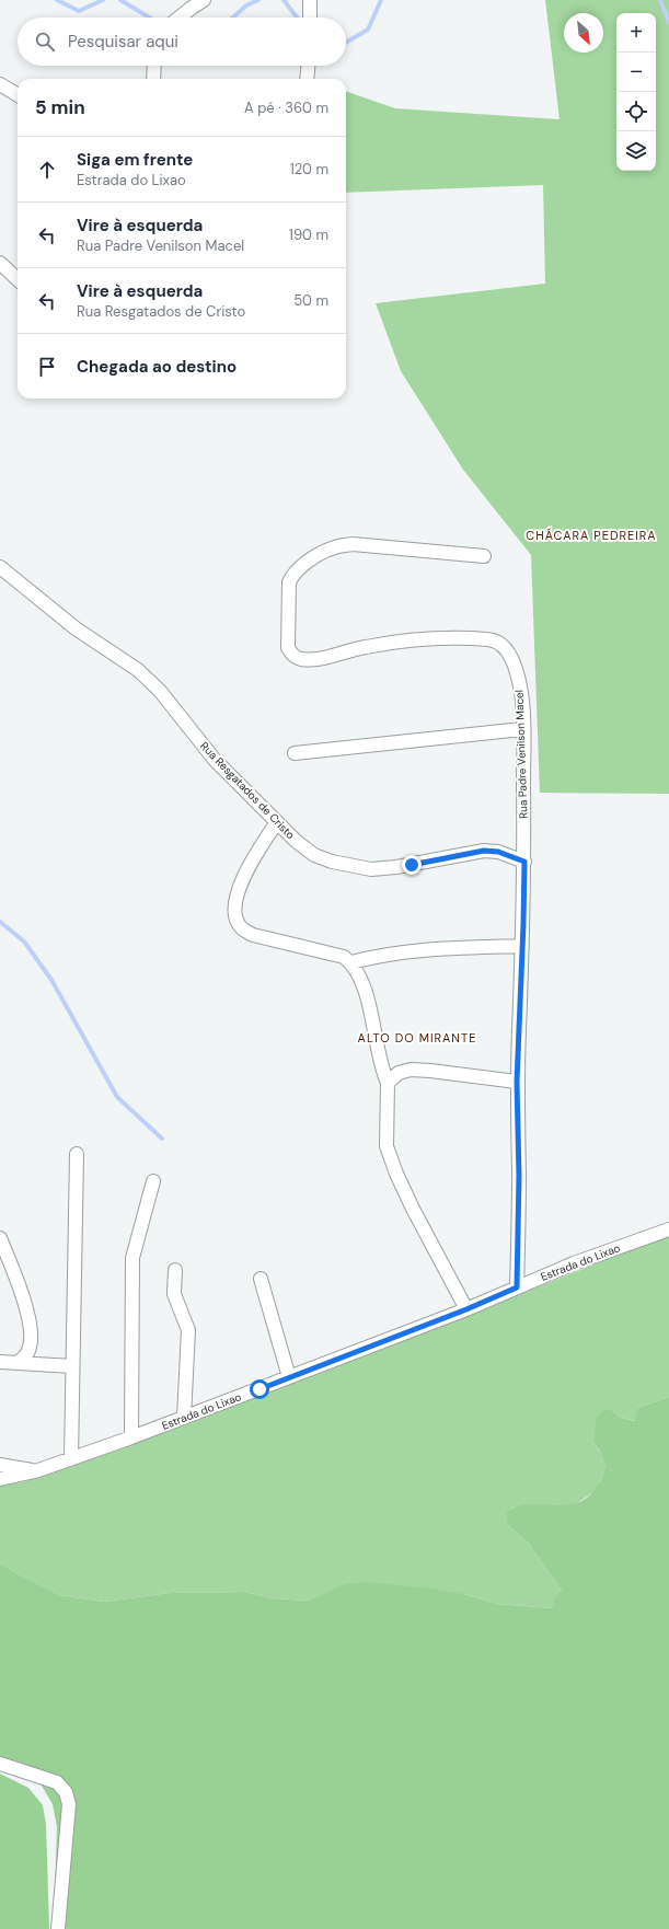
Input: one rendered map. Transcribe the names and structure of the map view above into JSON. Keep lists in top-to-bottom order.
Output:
{
  "streets": {
    "street": ["Rua Padre Venilson Macel", "Rua Resgatados de Cristo", "Estrada do Lixao"]
  },
  "crossings": [
    ["Rua Padre Venilson Macel", "Rua Resgatados de Cristo"],
    ["Rua Padre Venilson Macel", "Estrada do Lixao"]
  ],
  "districts": ["CHÁCARA PEDREIRA", "ALTO DO MIRANTE"],
  "north": "bottom right",
  "page": {
    "map_buttons": ["+", "−"],
    "search": "Pesquisar aqui",
    "heading": ["5 min", "A pé · 360 m"],
    "list": [
      ["Siga em frente", "Estrada do Lixao", "120 m"],
      ["Vire à esquerda", "Rua Padre Venilson Macel", "190 m"],
      ["Vire à esquerda", "Rua Resgatados de Cristo", "50 m"],
      "Chegada ao destino"
    ]
  }
}
